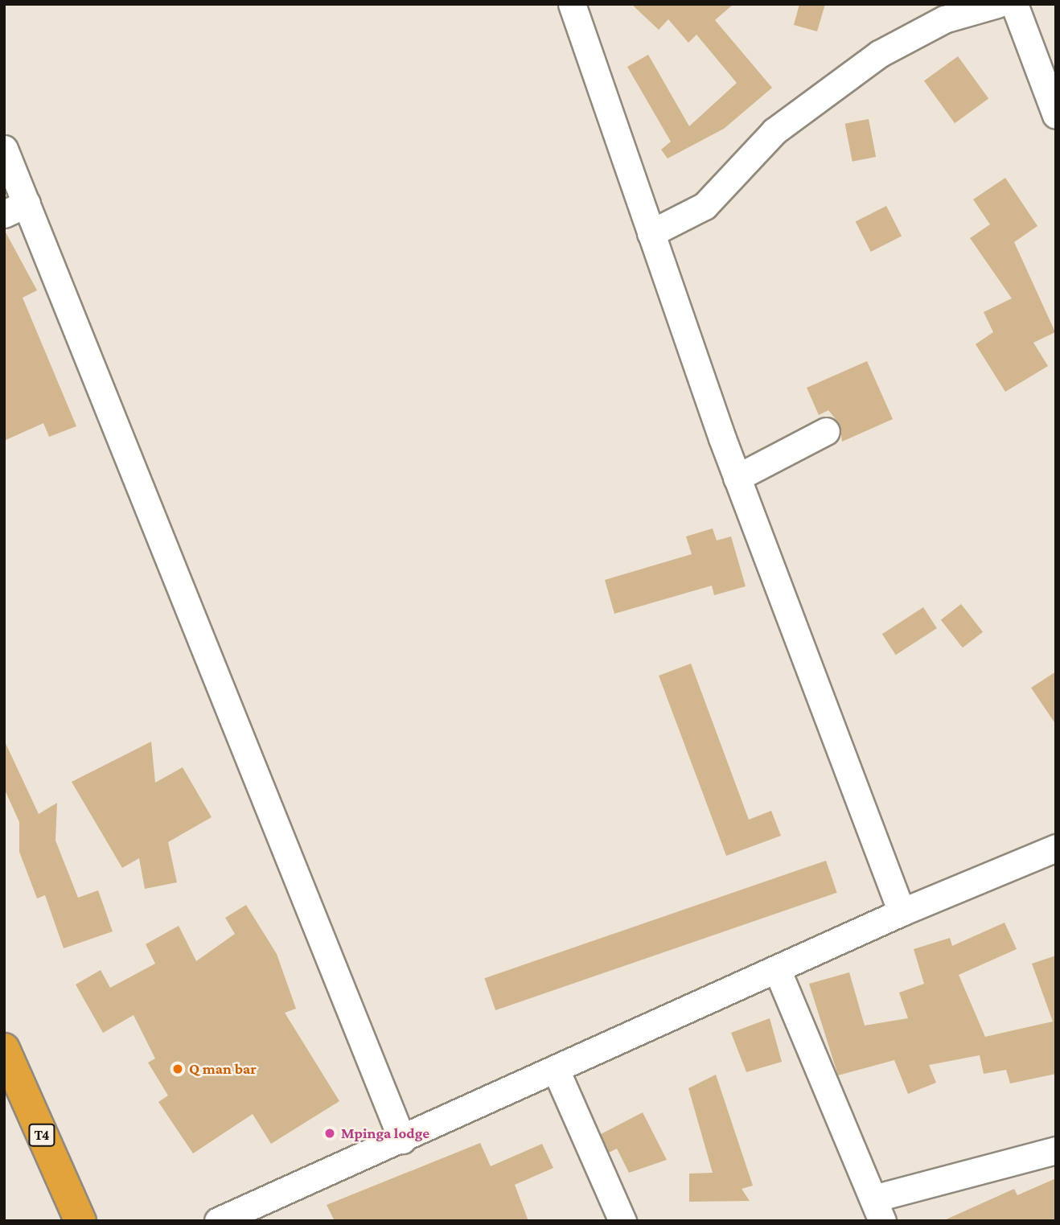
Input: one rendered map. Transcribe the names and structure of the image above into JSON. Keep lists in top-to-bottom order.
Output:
{
  "streets": {
    "highway": ["T4"]
  },
  "places": ["Q man bar", "Mpinga lodge"]
}
